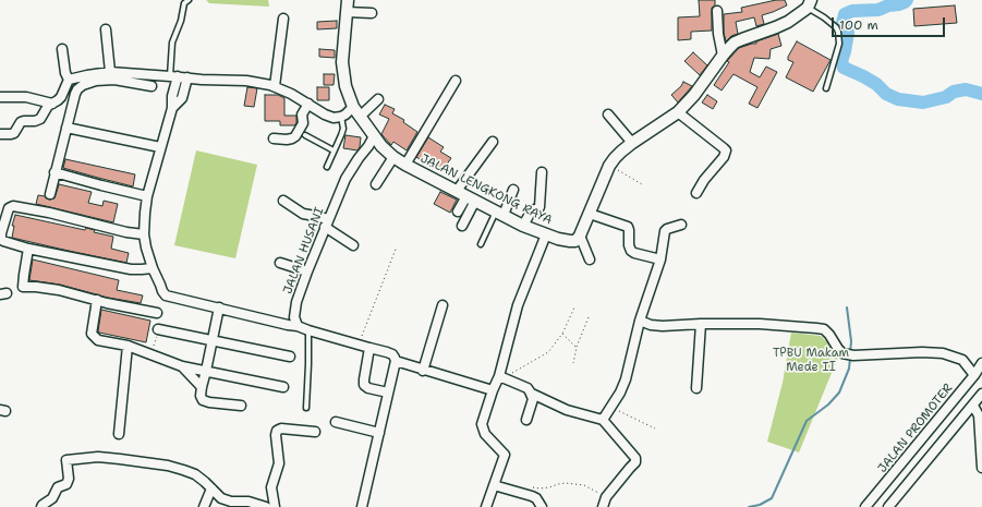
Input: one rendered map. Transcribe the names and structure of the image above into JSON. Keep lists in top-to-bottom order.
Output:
{
  "streets": {
    "street": ["JALAN LENGKONG RAYA", "JALAN HUSANI", "JALAN PROMOTER"]
  },
  "crossings": [
    ["JALAN LENGKONG RAYA", "JALAN HUSANI"]
  ],
  "parks": ["TPBU Makam Mede II"],
  "scale_bar": "100 m"
}
